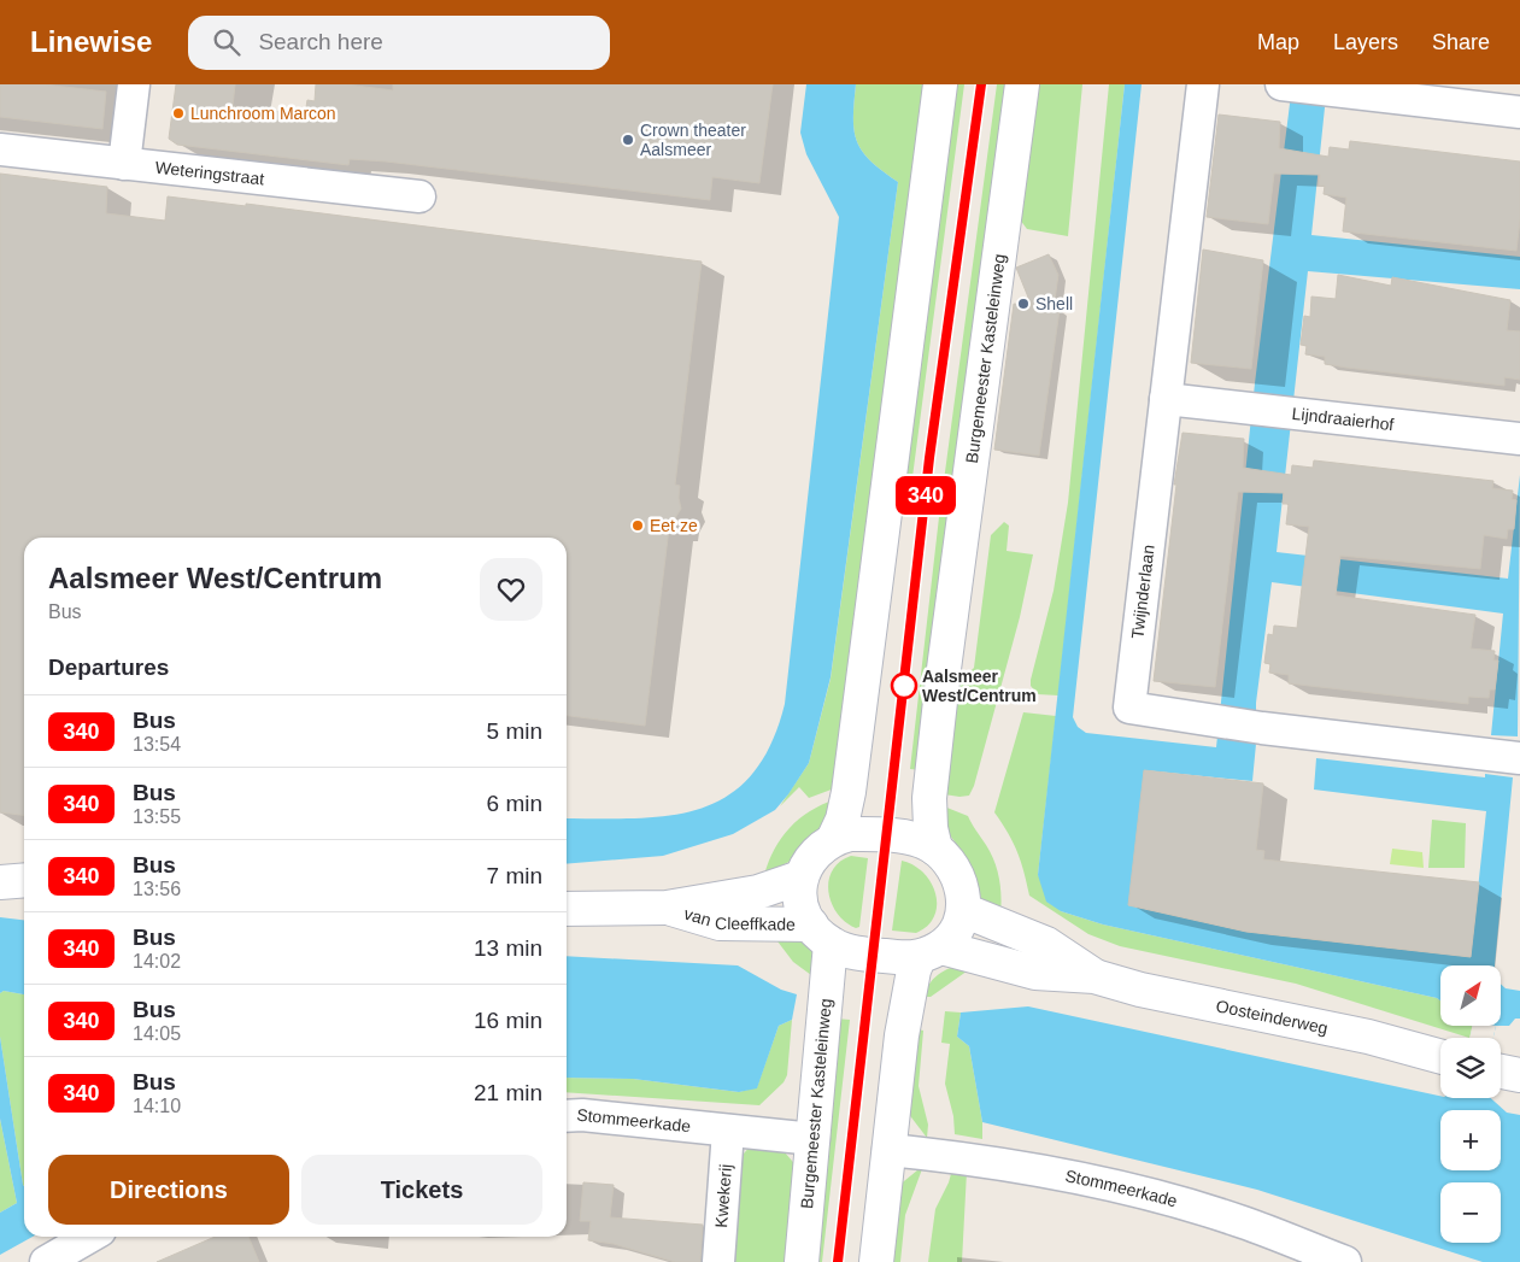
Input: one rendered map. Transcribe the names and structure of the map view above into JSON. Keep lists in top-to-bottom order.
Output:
{
  "streets": {
    "main road": ["Burgemeester Kasteleinweg", "van Cleeffkade", "Oosteinderweg"],
    "street": [
      "Weteringstraat",
      "Lijndraaierhof",
      "Twijnderlaan",
      "Stommeerkade",
      "Kwekerij"
    ]
  },
  "crossings": [
    ["Burgemeester Kasteleinweg", "van Cleeffkade"],
    ["Burgemeester Kasteleinweg", "Oosteinderweg"],
    ["Burgemeester Kasteleinweg", "Stommeerkade"],
    ["Lijndraaierhof", "Twijnderlaan"],
    ["van Cleeffkade", "Oosteinderweg"],
    ["Stommeerkade", "Kwekerij"]
  ],
  "places": [
    "Lunchroom Marcon",
    "Crown theater Aalsmeer",
    "Shell",
    "Eet ze",
    "Aalsmeer West/Centrum"
  ],
  "lines": ["bus line 340"],
  "north": "top right",
  "page": {
    "header": "Linewise",
    "search": "Search here",
    "nav": ["Map", "Layers", "Share"],
    "on_map": "340",
    "heading": [
      ["Aalsmeer West/Centrum", "Bus"],
      "Departures"
    ],
    "list": [
      {
        "mark": "340",
        "name": "Bus",
        "note": "13:54",
        "value": "5 min"
      },
      {
        "mark": "340",
        "name": "Bus",
        "note": "13:55",
        "value": "6 min"
      },
      {
        "mark": "340",
        "name": "Bus",
        "note": "13:56",
        "value": "7 min"
      },
      {
        "mark": "340",
        "name": "Bus",
        "note": "14:02",
        "value": "13 min"
      },
      {
        "mark": "340",
        "name": "Bus",
        "note": "14:05",
        "value": "16 min"
      },
      {
        "mark": "340",
        "name": "Bus",
        "note": "14:10",
        "value": "21 min"
      }
    ],
    "map_buttons": ["+", "−"],
    "buttons": ["Directions", "Tickets"]
  }
}
